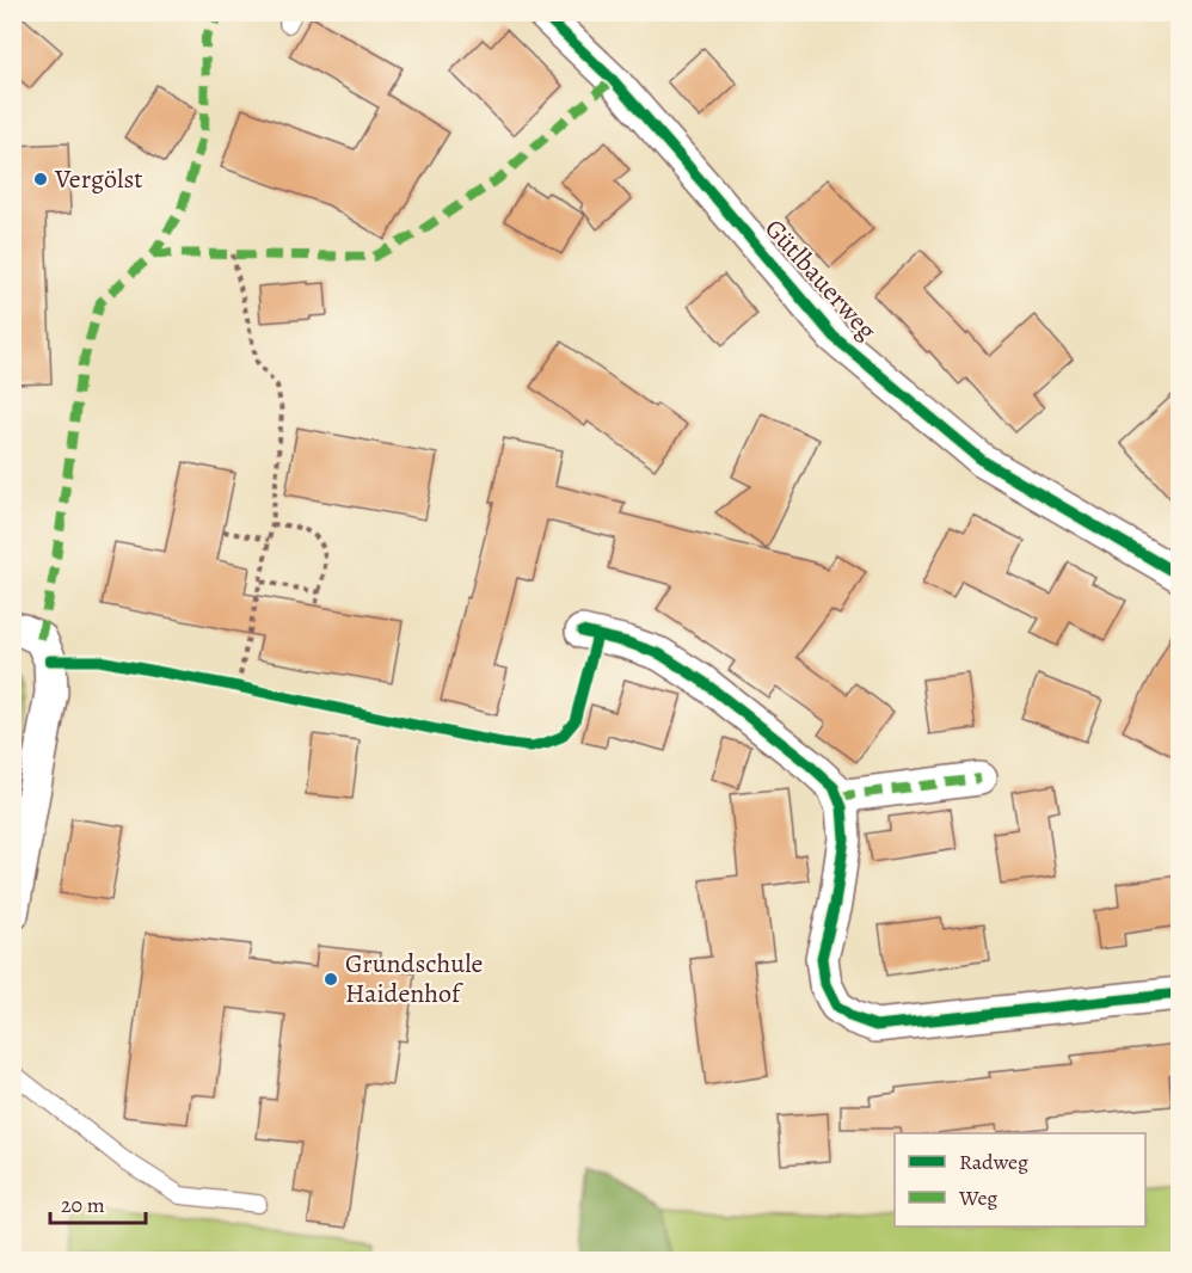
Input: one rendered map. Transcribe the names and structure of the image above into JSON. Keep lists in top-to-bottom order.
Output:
{
  "streets": {
    "street": ["Gütlbauerweg"]
  },
  "places": ["Vergölst", "Grundschule Haidenhof"],
  "legend": ["Radweg", "Weg"],
  "scale_bar": "20 m"
}
